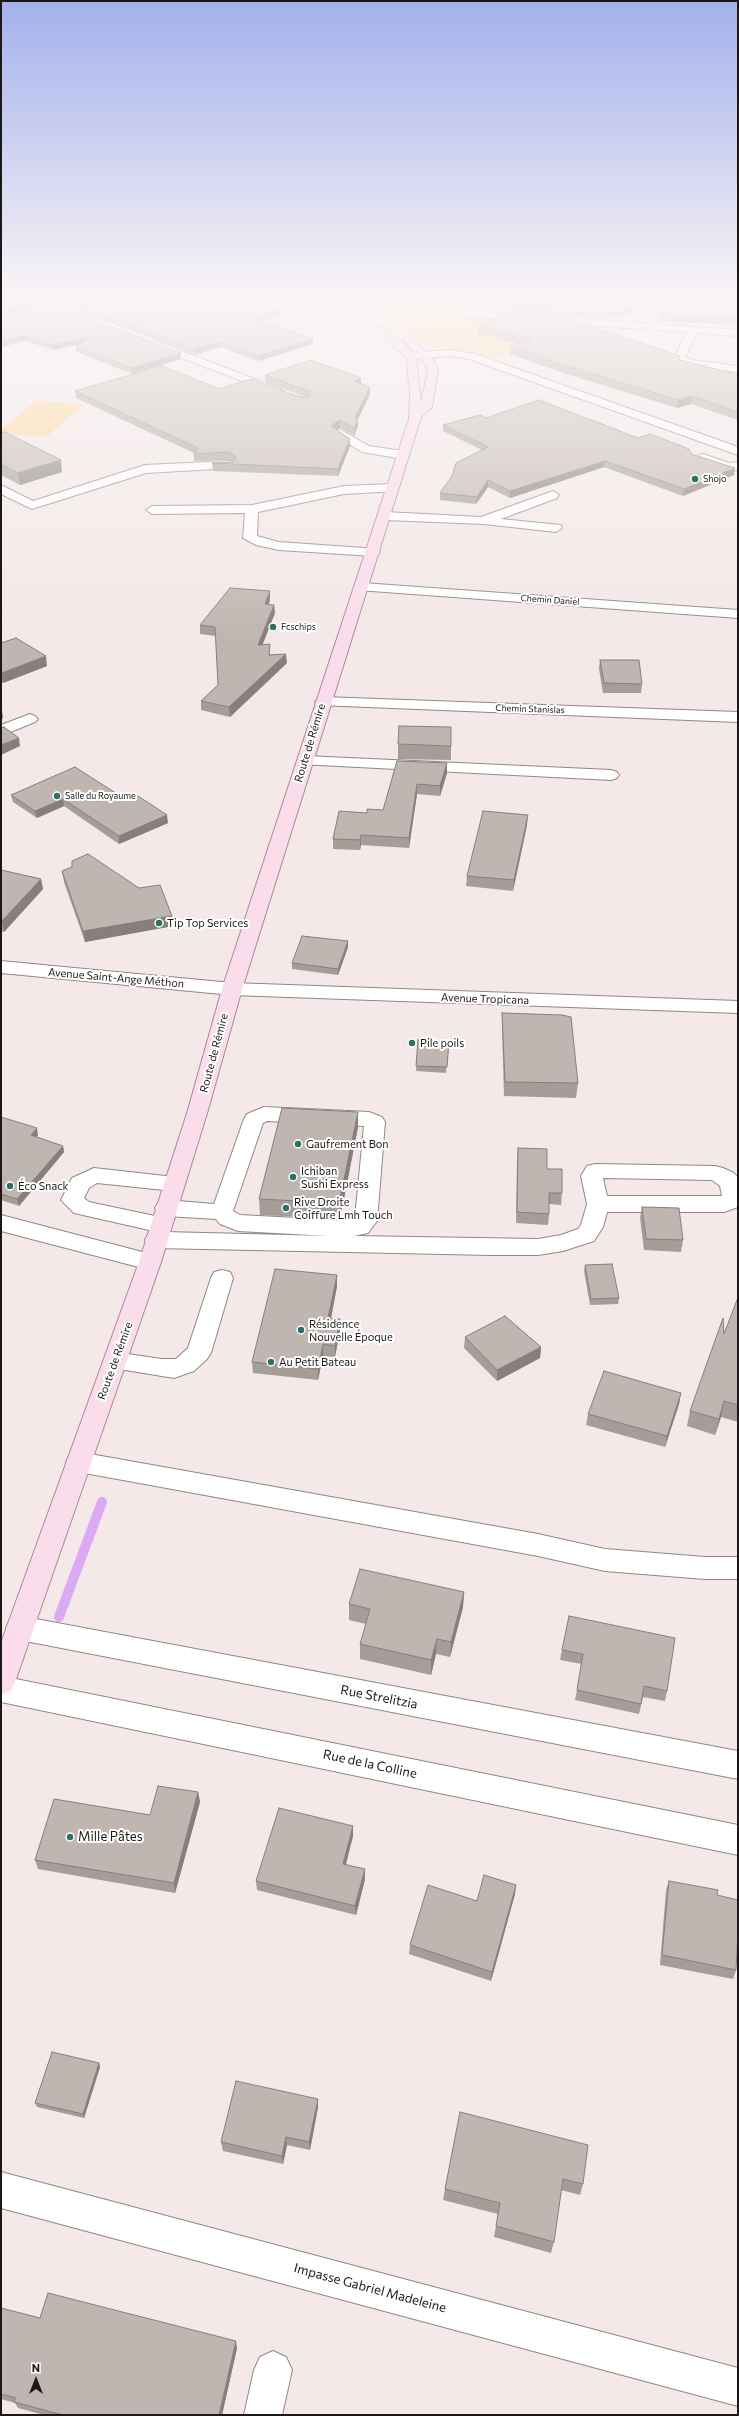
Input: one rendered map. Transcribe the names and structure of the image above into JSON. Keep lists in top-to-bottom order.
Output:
{
  "streets": {
    "main road": ["Route de Rémire"],
    "street": [
      "Chemin Daniel",
      "Chemin Stanislas",
      "Avenue Saint-Ange Méthon",
      "Avenue Tropicana",
      "Rue Strelitzia",
      "Rue de la Colline",
      "Impasse Gabriel Madeleine"
    ]
  },
  "crossings": [
    ["Chemin Daniel", "Route de Rémire"],
    ["Chemin Stanislas", "Route de Rémire"],
    ["Route de Rémire", "Avenue Saint-Ange Méthon"],
    ["Route de Rémire", "Avenue Tropicana"],
    ["Route de Rémire", "Rue Strelitzia"],
    ["Avenue Saint-Ange Méthon", "Avenue Tropicana"]
  ],
  "places": [
    "Shojo",
    "Fcschips",
    "Salle du Royaume",
    "Tip Top Services",
    "Pile poils",
    "Gaufrement Bon",
    "Ichiban Sushi Express",
    "Éco Snack",
    "Rive Droite Coiffure Lmh Touch",
    "Résidence Nouvelle Époque",
    "Au Petit Bateau",
    "Mille Pâtes"
  ],
  "north": "top"
}
